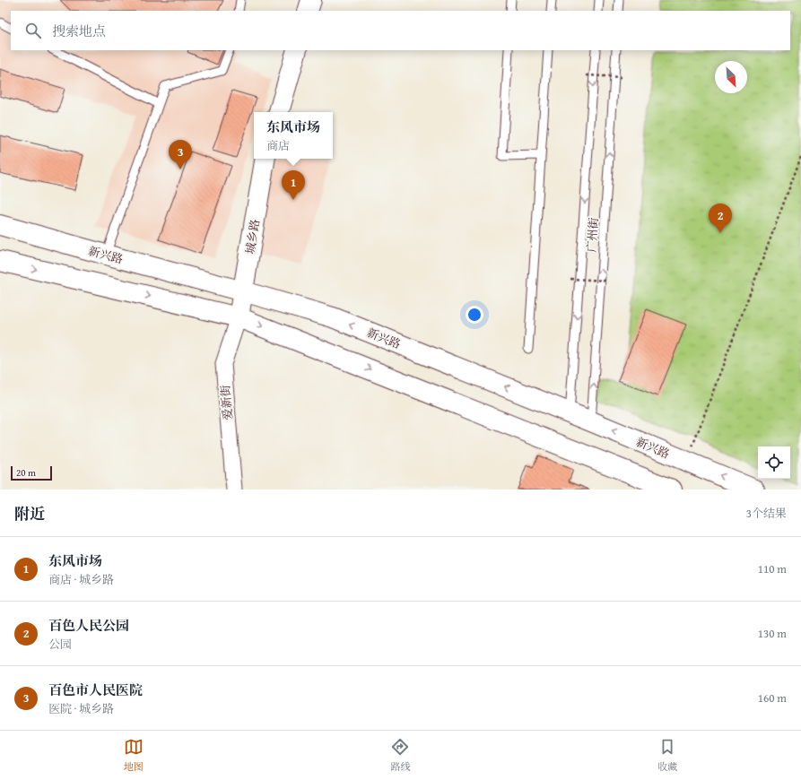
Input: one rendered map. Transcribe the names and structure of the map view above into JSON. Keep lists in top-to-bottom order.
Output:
{
  "streets": {
    "main road": ["城乡路", "新兴路"],
    "street": ["爱新街"],
    "lane": ["广州街"]
  },
  "crossings": [
    ["广州街", "新兴路"],
    ["城乡路", "新兴路"],
    ["城乡路", "爱新街"]
  ],
  "scale_bar": "20 m",
  "north": "bottom right",
  "page": {
    "search": "搜索地点",
    "popup": ["东风市场", "商店"],
    "pins": ["3", "1", "2"],
    "scale": "20 m",
    "heading": ["附近", "3个结果"],
    "list": [
      {
        "mark": "1",
        "name": "东风市场",
        "note": "商店 · 城乡路",
        "value": "110 m"
      },
      {
        "mark": "2",
        "name": "百色人民公园",
        "note": "公园",
        "value": "130 m"
      },
      {
        "mark": "3",
        "name": "百色市人民医院",
        "note": "医院 · 城乡路",
        "value": "160 m"
      }
    ],
    "nav": ["地图", "路线", "收藏"]
  }
}
